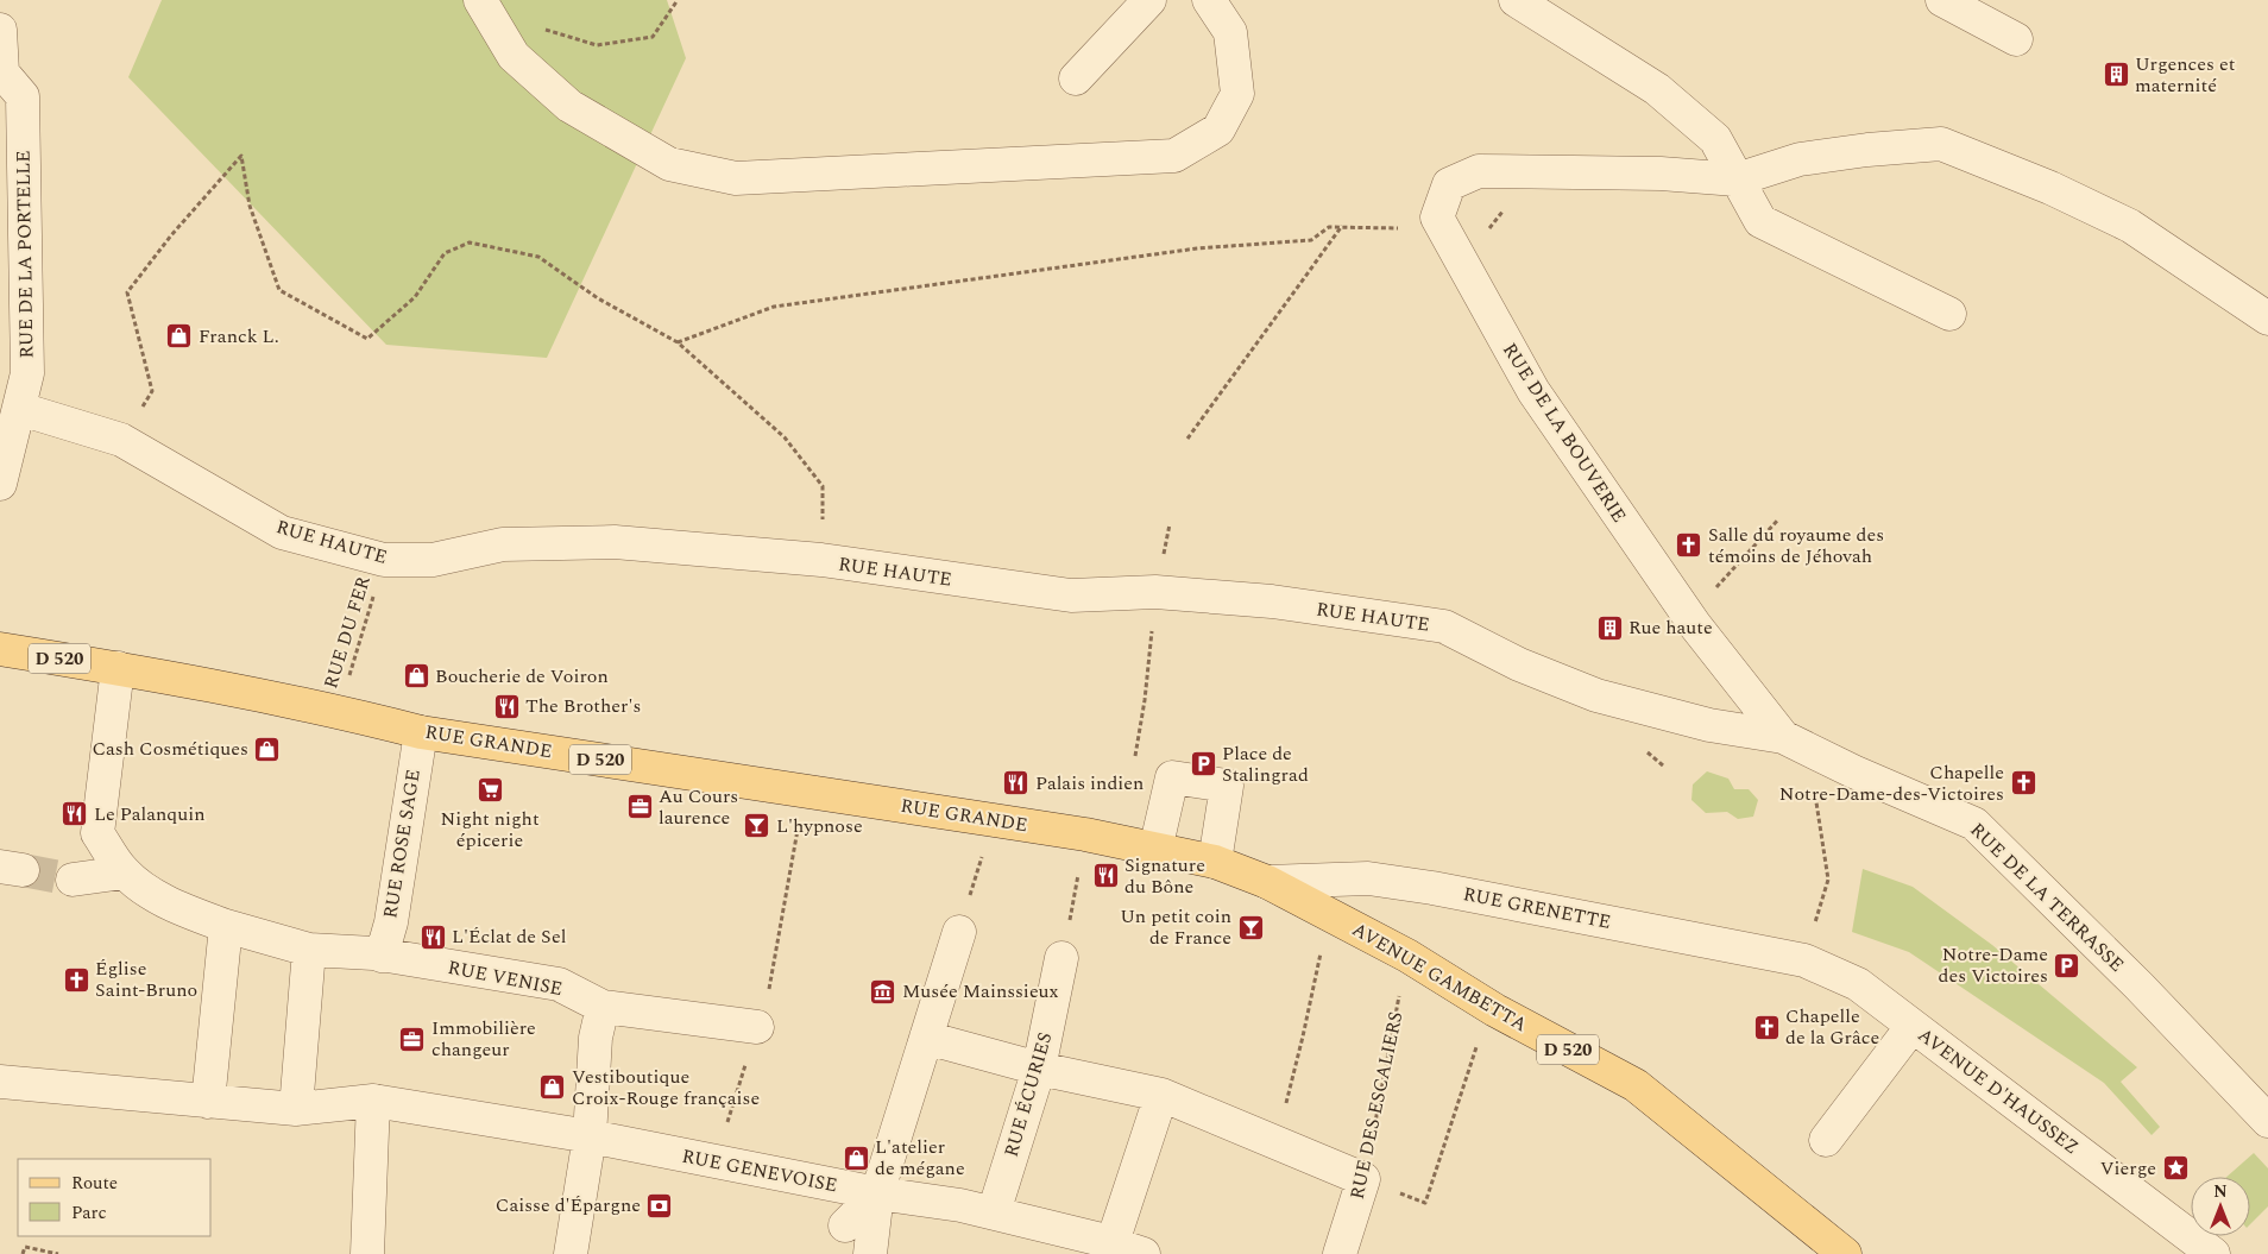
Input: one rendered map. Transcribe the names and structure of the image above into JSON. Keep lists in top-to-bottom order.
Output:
{
  "streets": {
    "main road": ["D 520", "RUE GRANDE", "AVENUE GAMBETTA"],
    "street": [
      "RUE DE LA PORTELLE",
      "RUE DE LA BOUVERIE",
      "RUE HAUTE",
      "RUE ROSE SAGE",
      "RUE DE LA TERRASSE",
      "RUE GRENETTE",
      "RUE VENISE",
      "AVENUE D'HAUSSEZ",
      "RUE ÉCURIES",
      "RUE DES ESCALIERS",
      "RUE GENEVOISE"
    ],
    "path": ["RUE DU FER"]
  },
  "crossings": [
    ["RUE DE LA PORTELLE", "RUE HAUTE"],
    ["RUE DE LA BOUVERIE", "RUE HAUTE"],
    ["RUE DE LA BOUVERIE", "RUE DE LA TERRASSE"],
    ["RUE HAUTE", "RUE DU FER"],
    ["RUE HAUTE", "RUE DE LA TERRASSE"],
    ["RUE DU FER", "RUE GRANDE"],
    ["RUE GRANDE", "RUE ROSE SAGE"],
    ["RUE GRANDE", "AVENUE GAMBETTA"],
    ["RUE ROSE SAGE", "RUE VENISE"],
    ["RUE GRENETTE", "AVENUE GAMBETTA"],
    ["RUE GRENETTE", "AVENUE D'HAUSSEZ"],
    ["RUE ÉCURIES", "RUE GENEVOISE"]
  ],
  "places": {
    "building": ["Urgences et maternité", "Rue haute"],
    "shop": [
      "Franck L.",
      "Boucherie de Voiron",
      "Cash Cosmétiques",
      "Vestiboutique Croix-Rouge française",
      "L'atelier de mégane"
    ],
    "church": [
      "Salle du royaume des témoins de Jéhovah",
      "Chapelle Notre-Dame-des-Victoires",
      "Église Saint-Bruno",
      "Chapelle de la Grâce"
    ],
    "restaurant": [
      "The Brother's",
      "Palais indien",
      "Le Palanquin",
      "Signature du Bône",
      "L'Éclat de Sel"
    ],
    "parking": ["Place de Stalingrad", "Notre-Dame des Victoires"],
    "supermarket": ["Night night épicerie"],
    "office": ["Au Cours laurence", "Immobilière changeur"],
    "bar": ["L'hypnose", "Un petit coin de France"],
    "museum": ["Musée Mainssieux"],
    "place": ["Vierge"],
    "bank": ["Caisse d'Épargne"]
  },
  "legend": ["Route", "Parc"],
  "north": "top"
}
